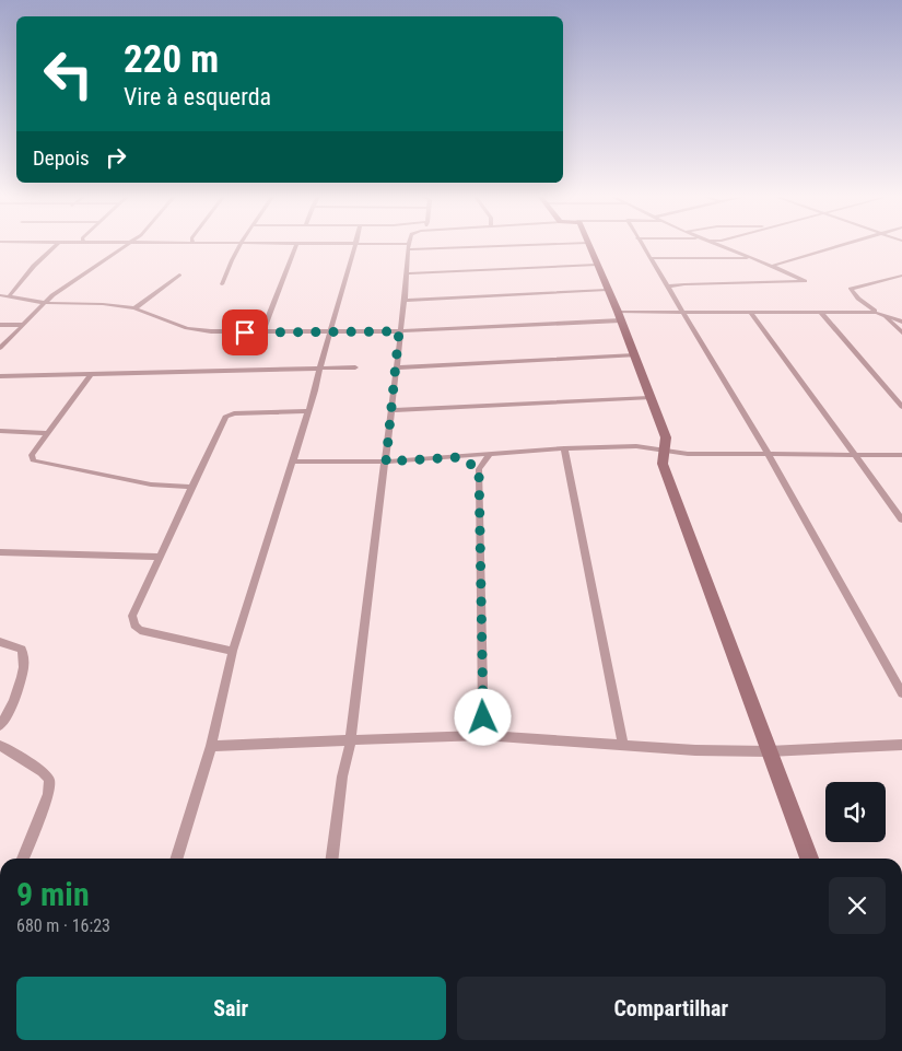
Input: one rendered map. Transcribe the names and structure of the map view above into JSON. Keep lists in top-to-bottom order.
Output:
{
  "page": {
    "turn": ["220 m", "Vire à esquerda"],
    "then": "Depois",
    "heading": ["9 min", "680 m · 16:23"],
    "buttons": ["Sair", "Compartilhar"]
  }
}
